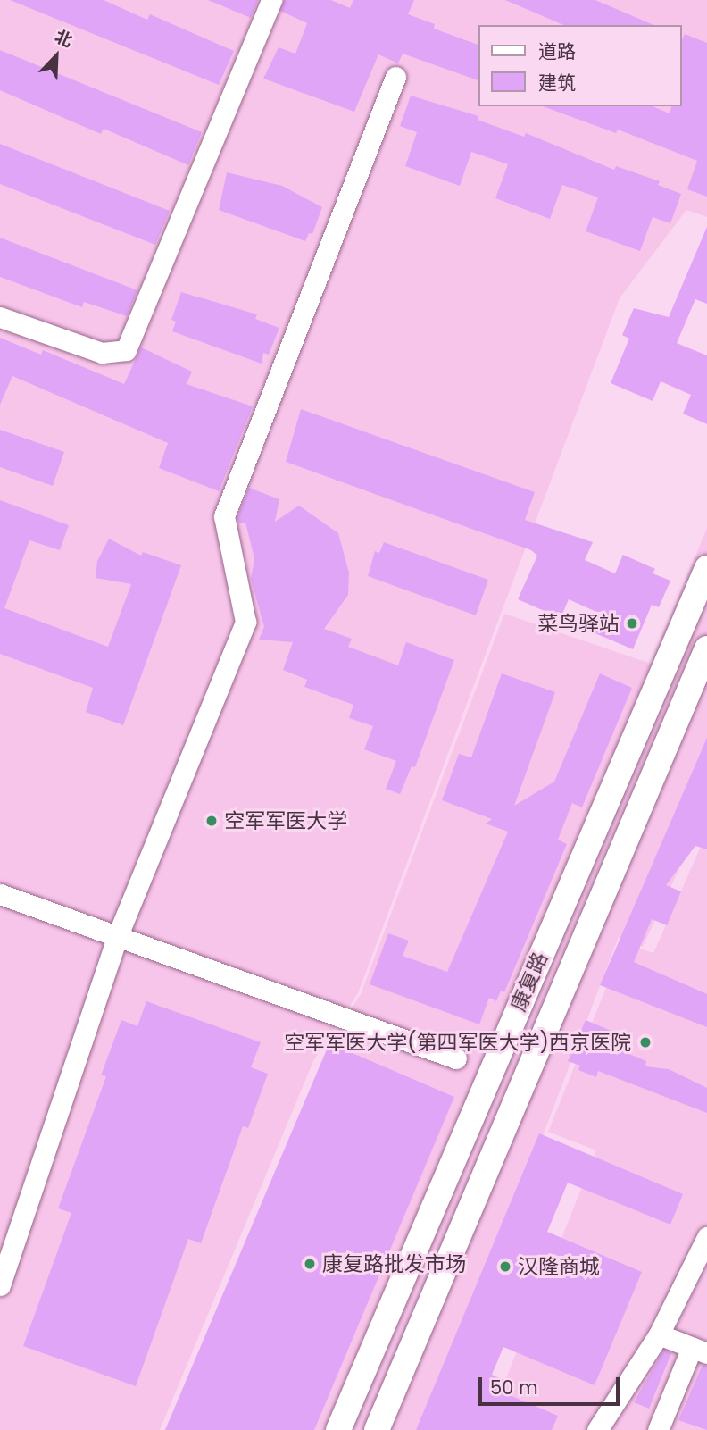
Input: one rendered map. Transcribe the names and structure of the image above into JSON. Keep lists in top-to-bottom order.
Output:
{
  "streets": {
    "main road": ["康复路"]
  },
  "places": [
    "菜鸟驿站",
    "空军军医大学",
    "空军军医大学(第四军医大学)西京医院",
    "康复路批发市场",
    "汉隆商城"
  ],
  "legend": ["道路", "建筑"],
  "scale_bar": "50 m",
  "north": "top right"
}
